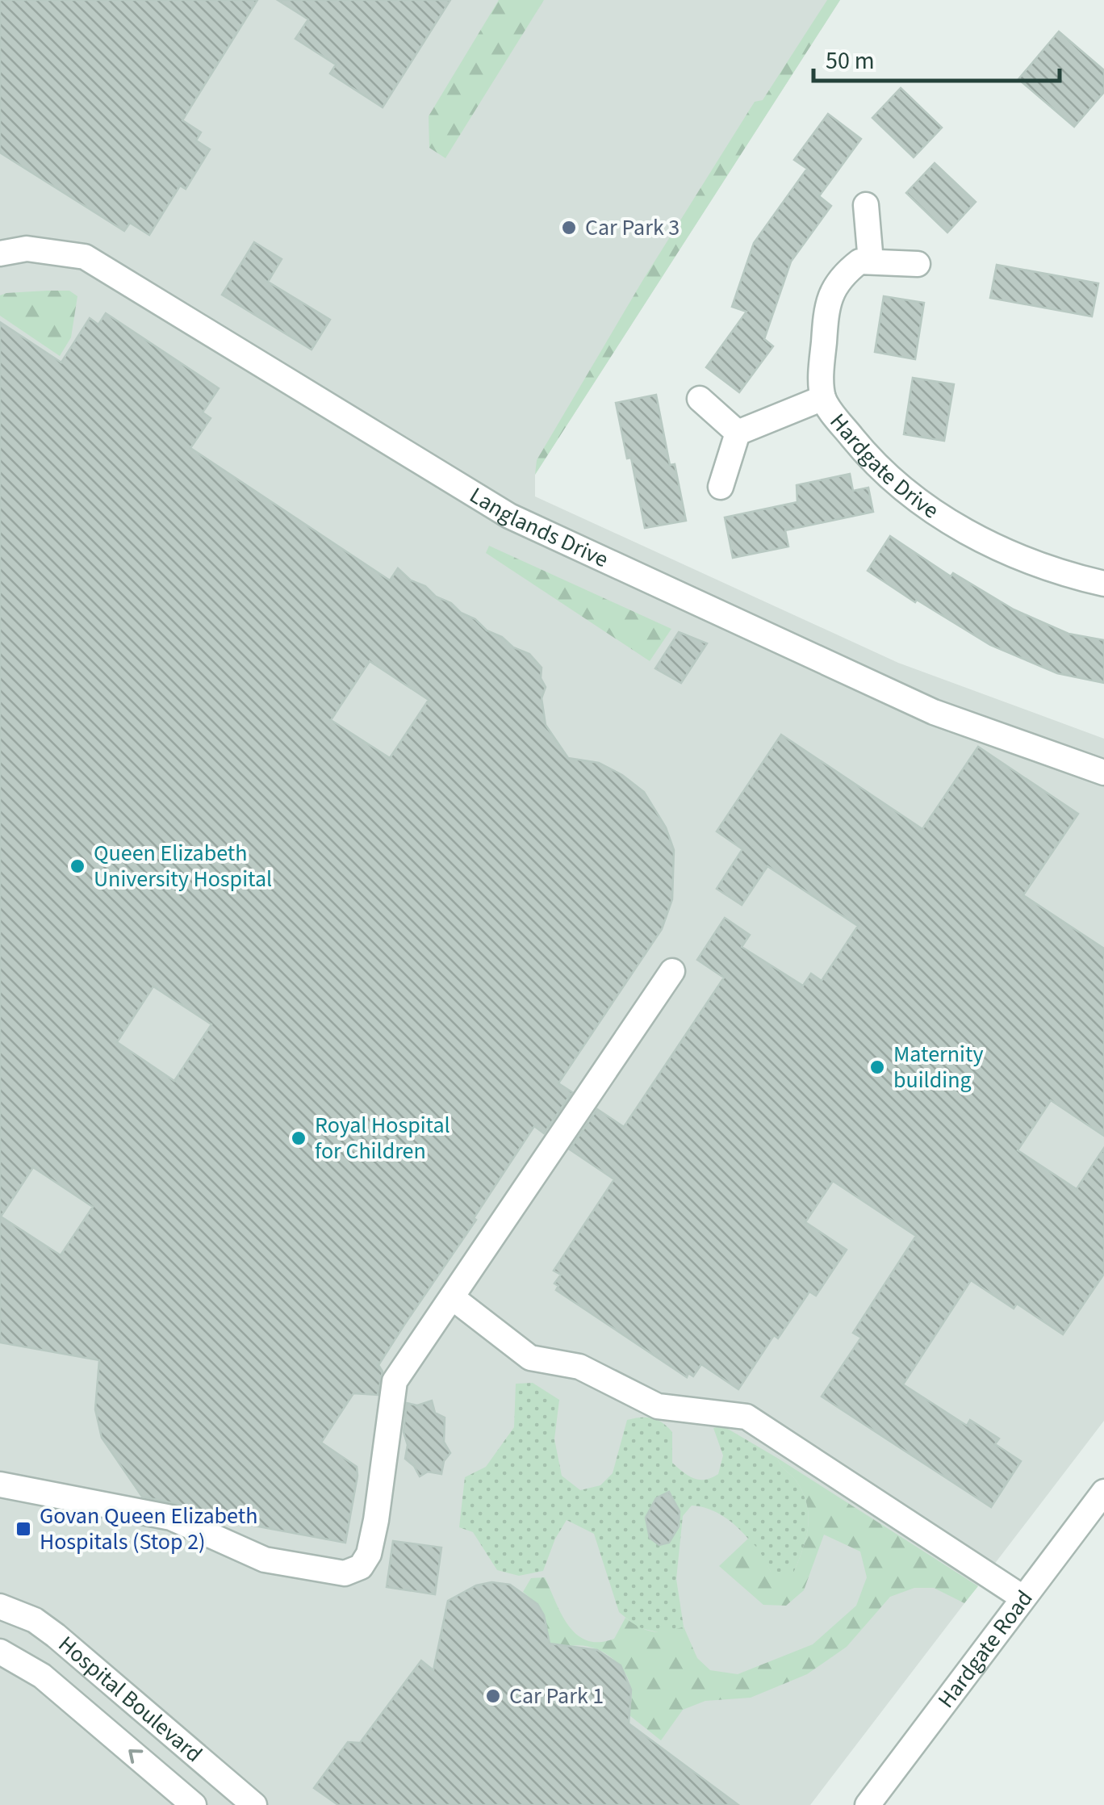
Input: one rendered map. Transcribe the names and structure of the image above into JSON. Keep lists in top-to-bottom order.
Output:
{
  "streets": {
    "street": [
      "Hardgate Drive",
      "Langlands Drive",
      "Hardgate Road",
      "Hospital Boulevard"
    ]
  },
  "places": {
    "other": [
      "Car Park 3",
      "Queen Elizabeth University Hospital",
      "Maternity building",
      "Royal Hospital for Children",
      "Car Park 1"
    ],
    "transit": ["Govan Queen Elizabeth Hospitals (Stop 2)"]
  },
  "scale_bar": "50 m"
}
